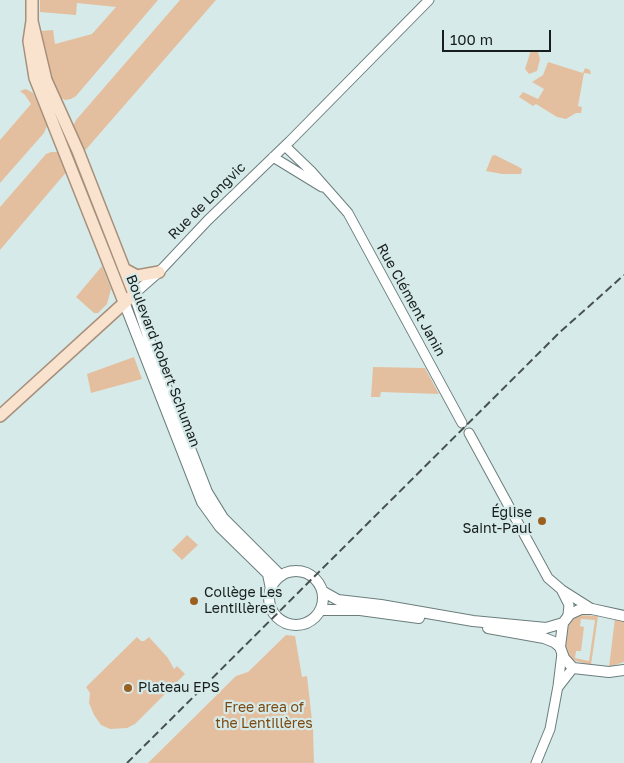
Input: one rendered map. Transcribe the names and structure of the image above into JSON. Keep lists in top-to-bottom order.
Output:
{
  "streets": {
    "main road": ["Rue de Longvic", "Boulevard Robert Schuman"],
    "street": ["Rue Clément Janin"]
  },
  "crossings": [
    ["Rue de Longvic", "Rue Clément Janin"],
    ["Rue de Longvic", "Boulevard Robert Schuman"]
  ],
  "parks": ["Free area of the Lentillères"],
  "places": ["Église Saint-Paul", "Collège Les Lentillères", "Plateau EPS"],
  "scale_bar": "100 m"
}
